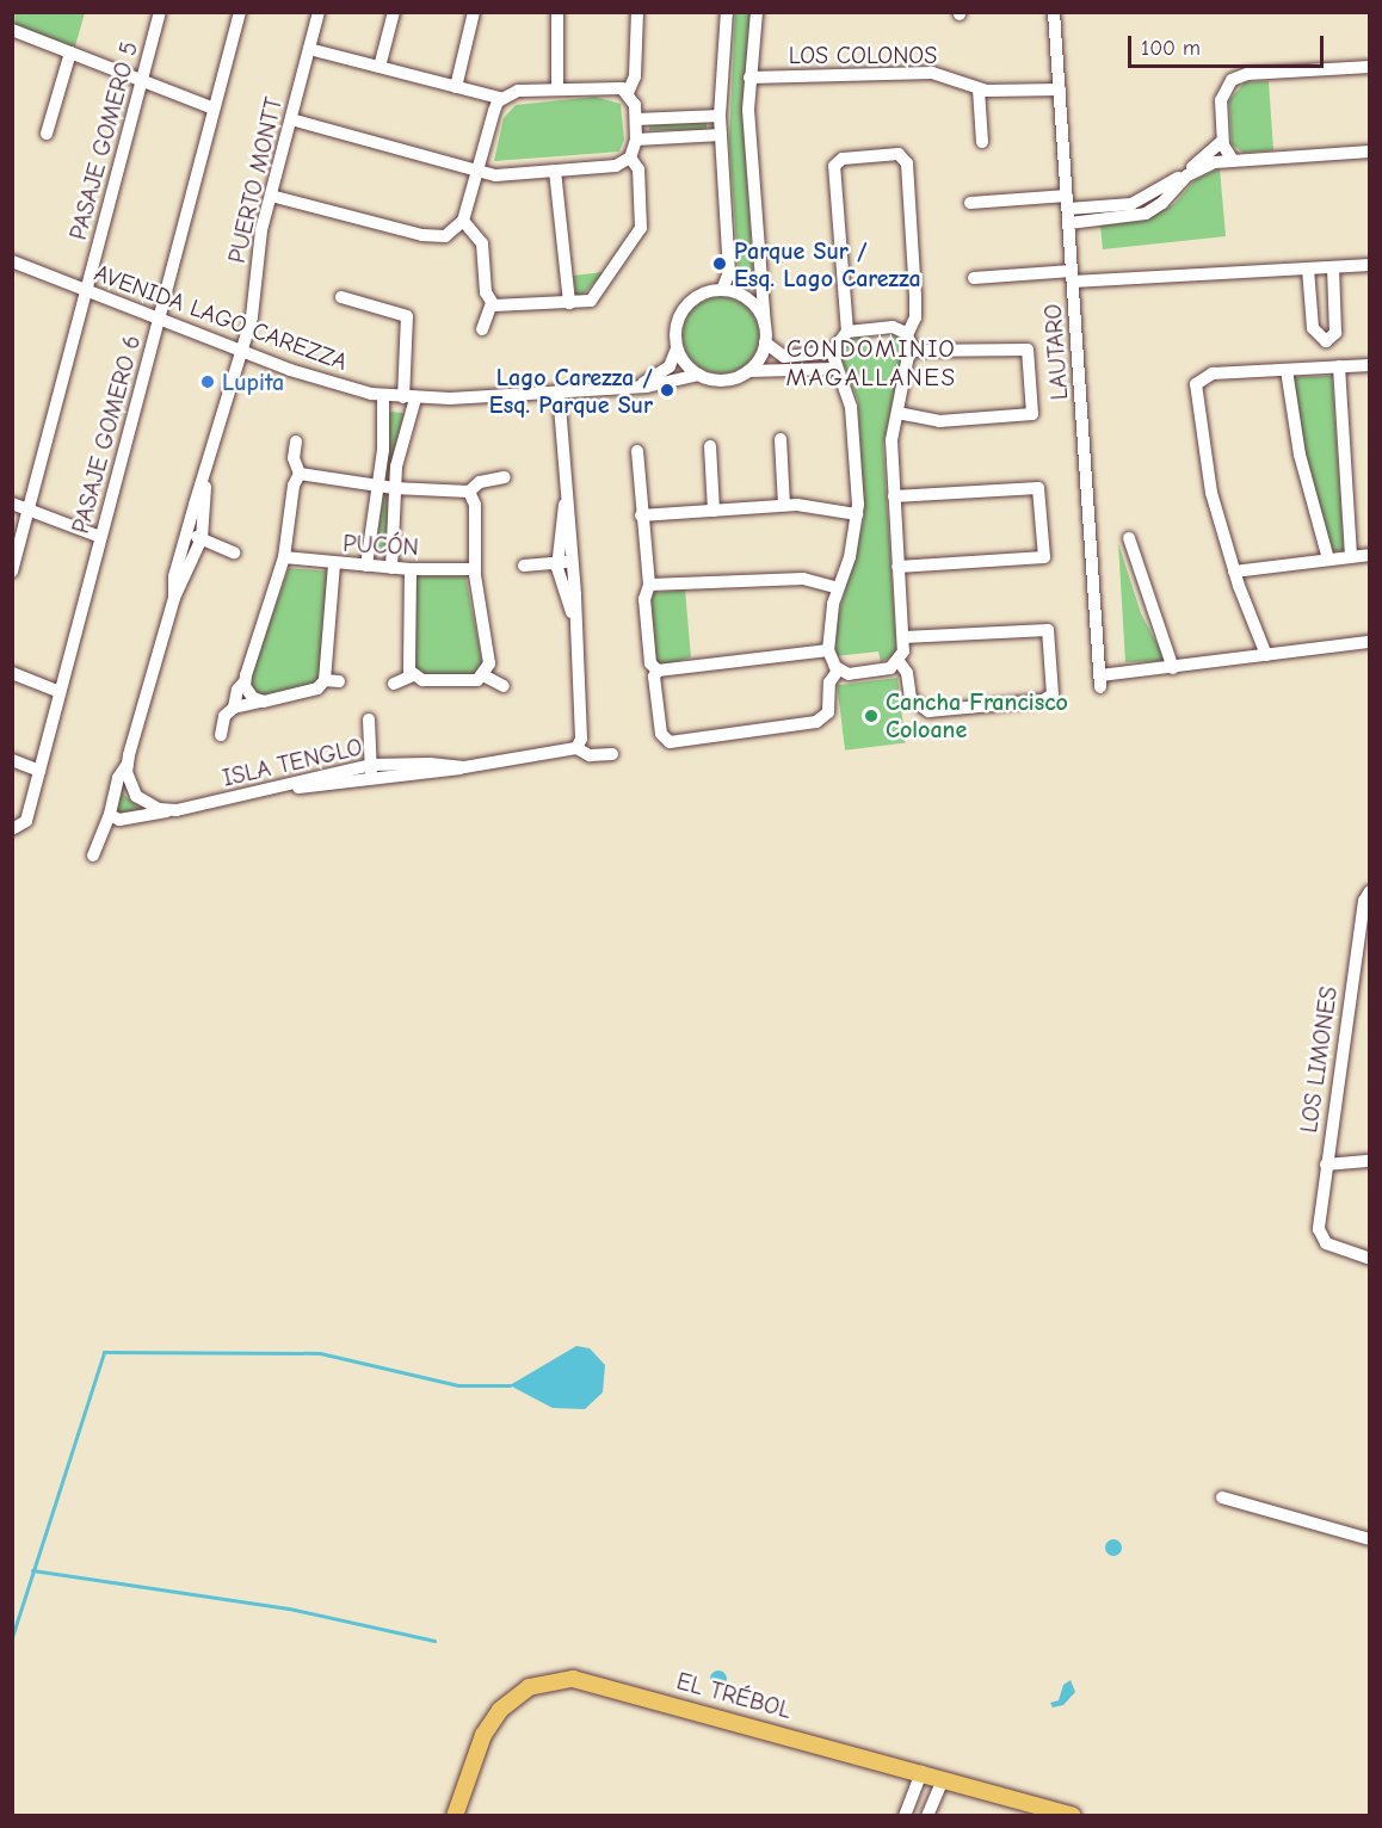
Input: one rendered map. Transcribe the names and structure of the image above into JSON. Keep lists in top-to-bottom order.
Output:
{
  "streets": {
    "main road": ["EL TRÉBOL"],
    "street": [
      "LOS COLONOS",
      "PASAJE GOMERO 5",
      "PUERTO MONTT",
      "AVENIDA LAGO CAREZZA",
      "LAUTARO",
      "PASAJE GOMERO 6",
      "PUCÓN",
      "ISLA TENGLO",
      "LOS LIMONES"
    ]
  },
  "crossings": [
    ["LOS COLONOS", "LAUTARO"],
    ["PASAJE GOMERO 5", "AVENIDA LAGO CAREZZA"],
    ["PUERTO MONTT", "AVENIDA LAGO CAREZZA"],
    ["PUERTO MONTT", "ISLA TENGLO"],
    ["AVENIDA LAGO CAREZZA", "PASAJE GOMERO 6"]
  ],
  "districts": ["CONDOMINIO MAGALLANES"],
  "places": [
    "Parque Sur / Esq. Lago Carezza",
    "Lupita",
    "Lago Carezza / Esq. Parque Sur",
    "Cancha Francisco Coloane"
  ],
  "scale_bar": "100 m"
}
